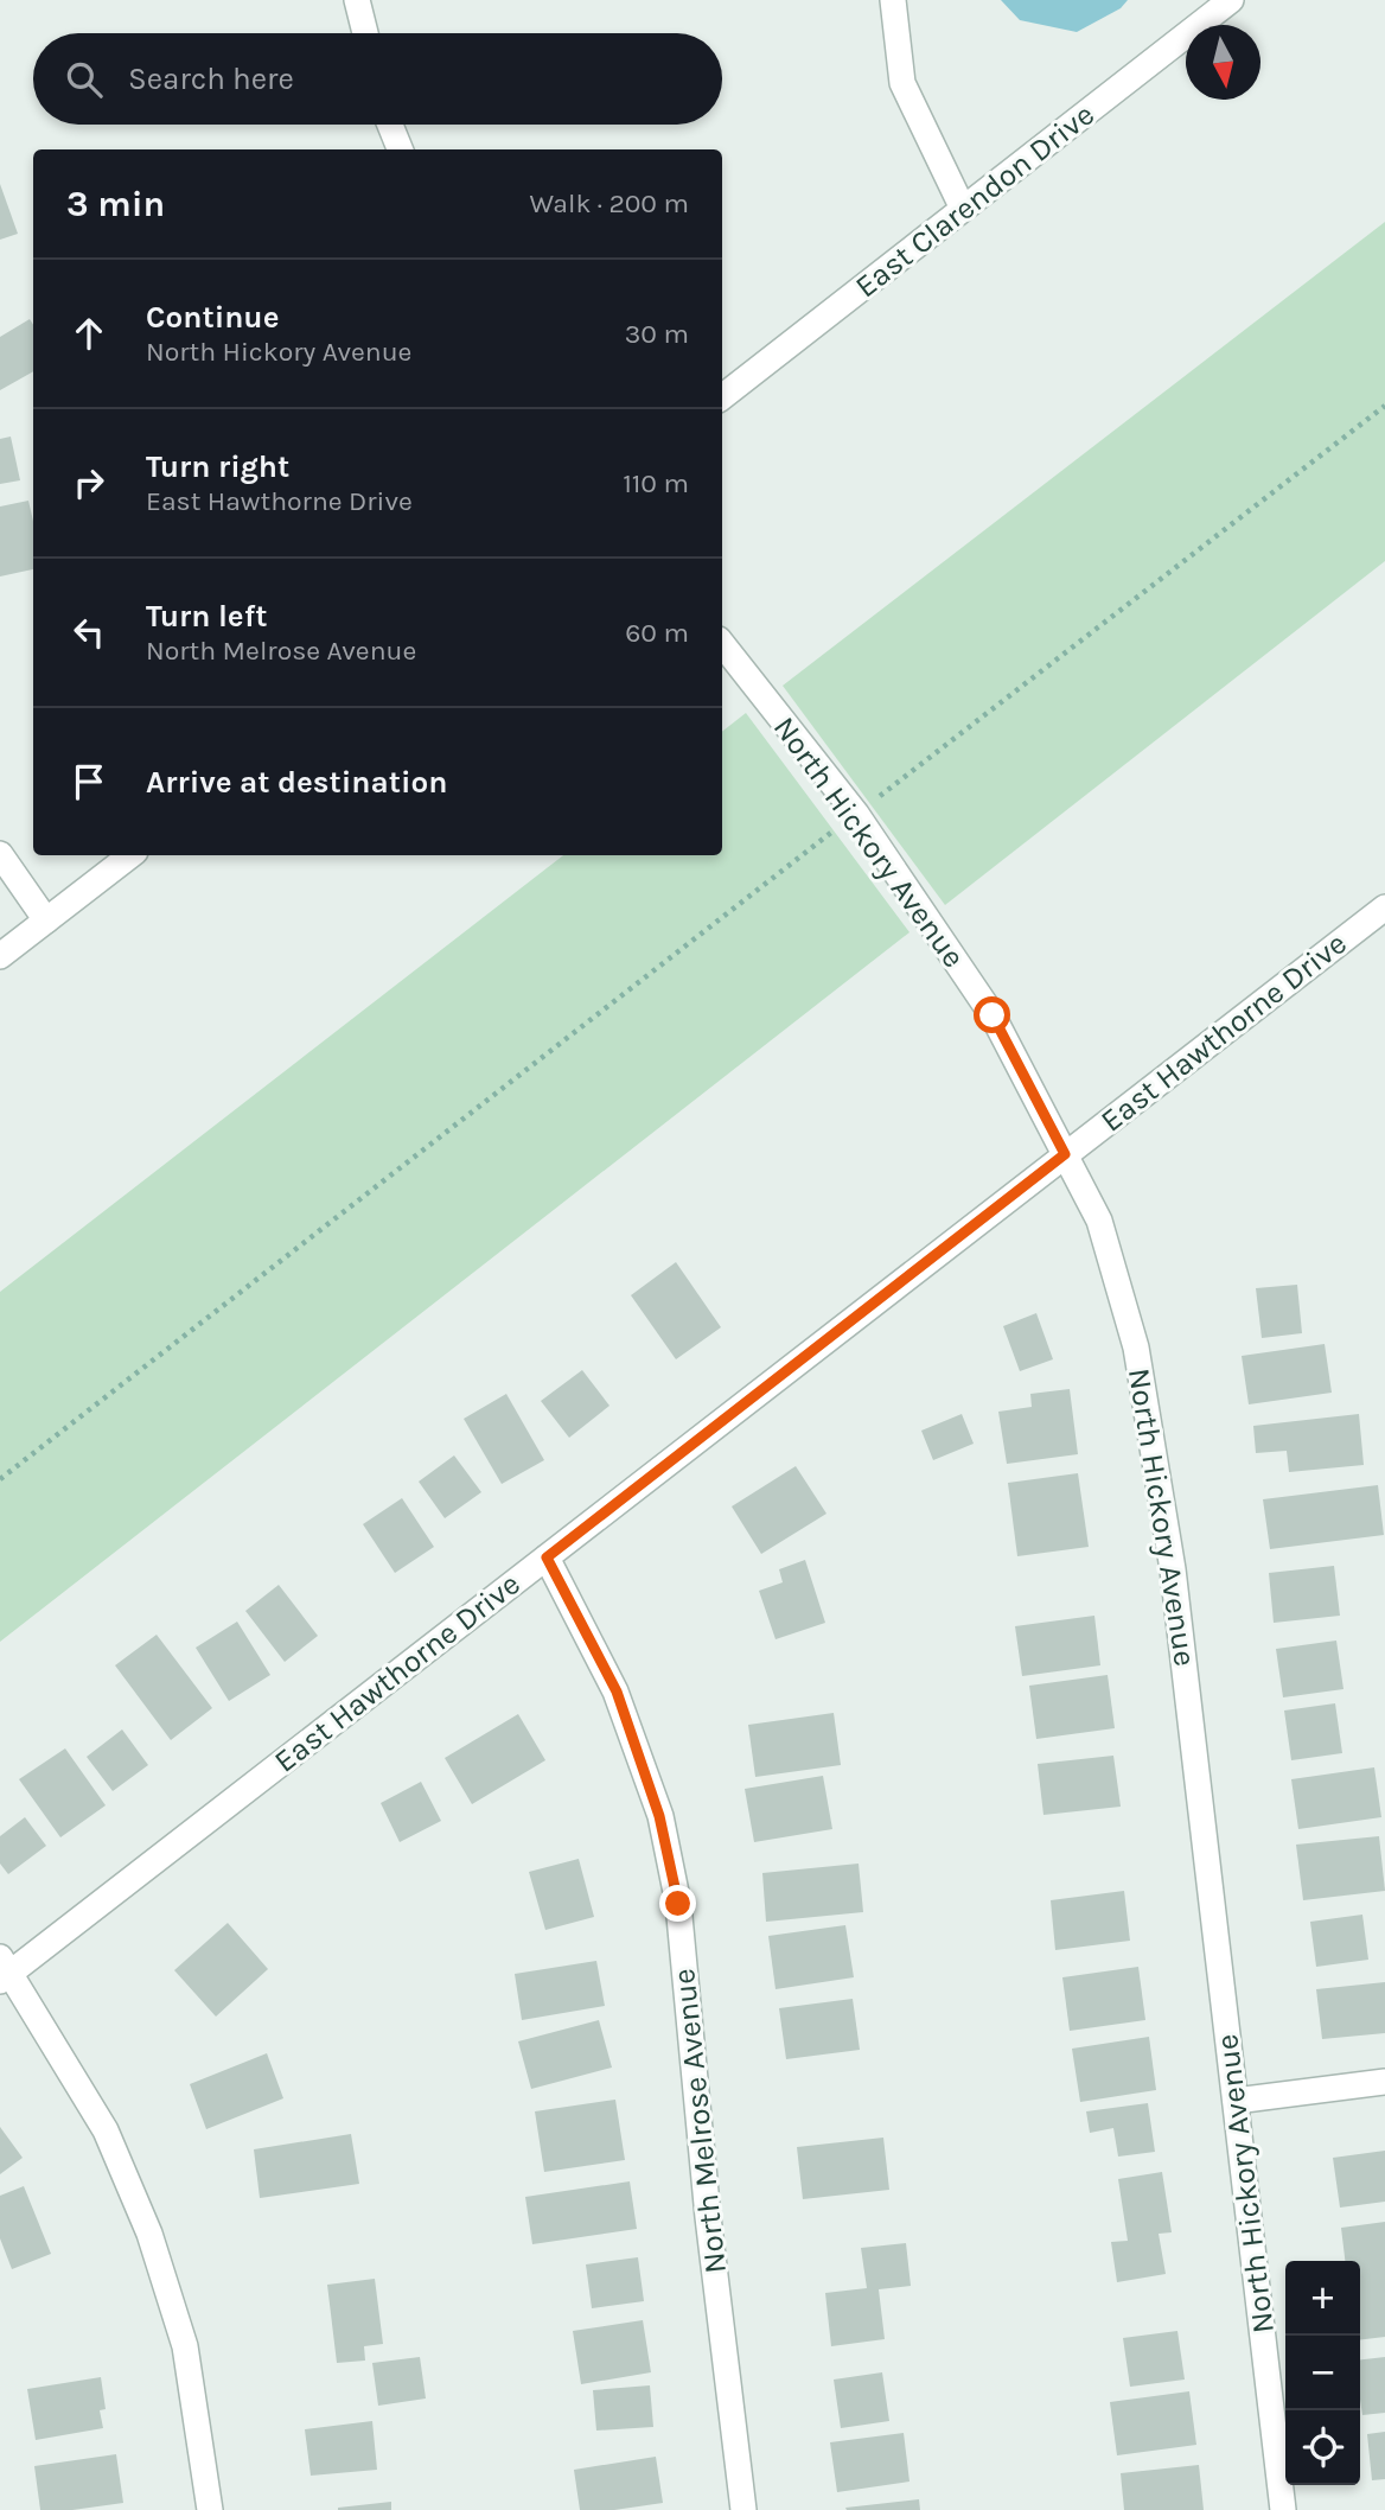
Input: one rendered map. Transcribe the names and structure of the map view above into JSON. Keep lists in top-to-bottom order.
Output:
{
  "streets": {
    "street": [
      "East Clarendon Drive",
      "North Hickory Avenue",
      "East Hawthorne Drive",
      "North Melrose Avenue"
    ]
  },
  "crossings": [
    ["North Hickory Avenue", "East Hawthorne Drive"],
    ["East Hawthorne Drive", "North Melrose Avenue"]
  ],
  "north": "bottom",
  "page": {
    "search": "Search here",
    "heading": ["3 min", "Walk · 200 m"],
    "list": [
      ["Continue", "North Hickory Avenue", "30 m"],
      ["Turn right", "East Hawthorne Drive", "110 m"],
      ["Turn left", "North Melrose Avenue", "60 m"],
      "Arrive at destination"
    ],
    "map_buttons": ["+", "−"]
  }
}
